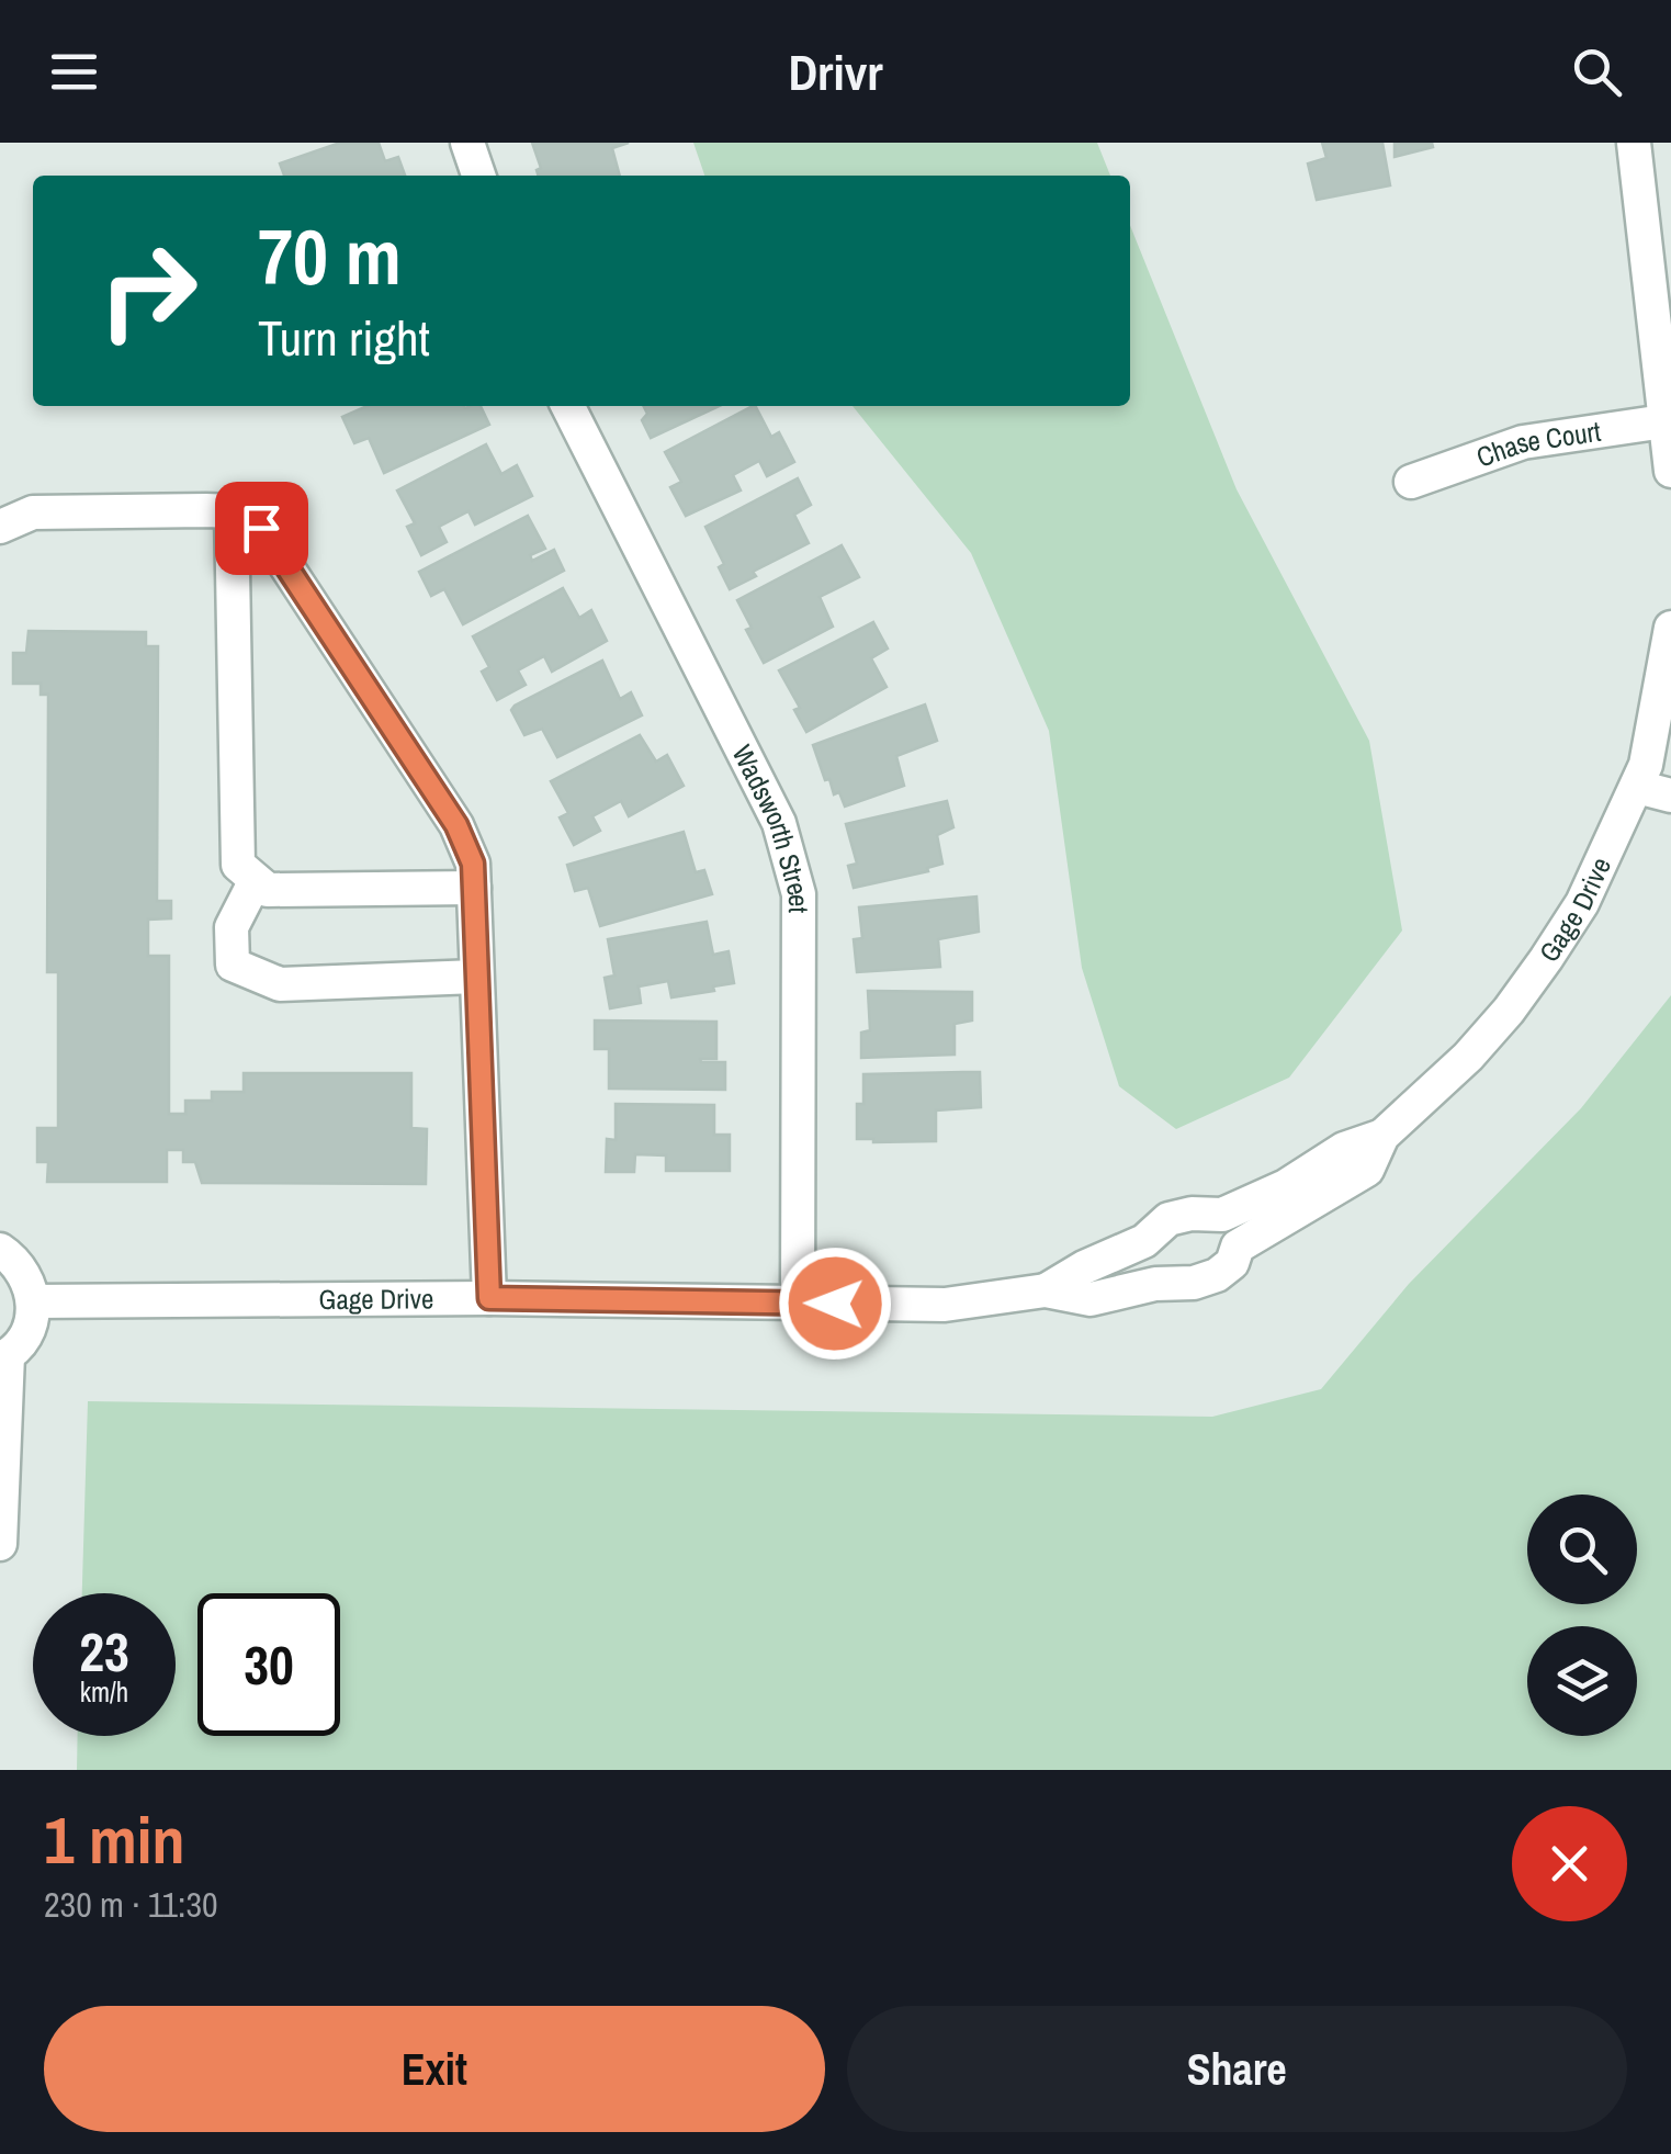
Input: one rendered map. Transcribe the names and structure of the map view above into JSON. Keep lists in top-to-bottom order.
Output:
{
  "streets": {
    "street": ["Chase Court", "Wadsworth Street", "Gage Drive"]
  },
  "crossings": [
    ["Wadsworth Street", "Gage Drive"]
  ],
  "page": {
    "header": "Drivr",
    "turn": ["70 m", "Turn right"],
    "speed": "23 km/h",
    "limit": "30",
    "heading": ["1 min", "230 m · 11:30"],
    "buttons": ["Exit", "Share"]
  }
}
